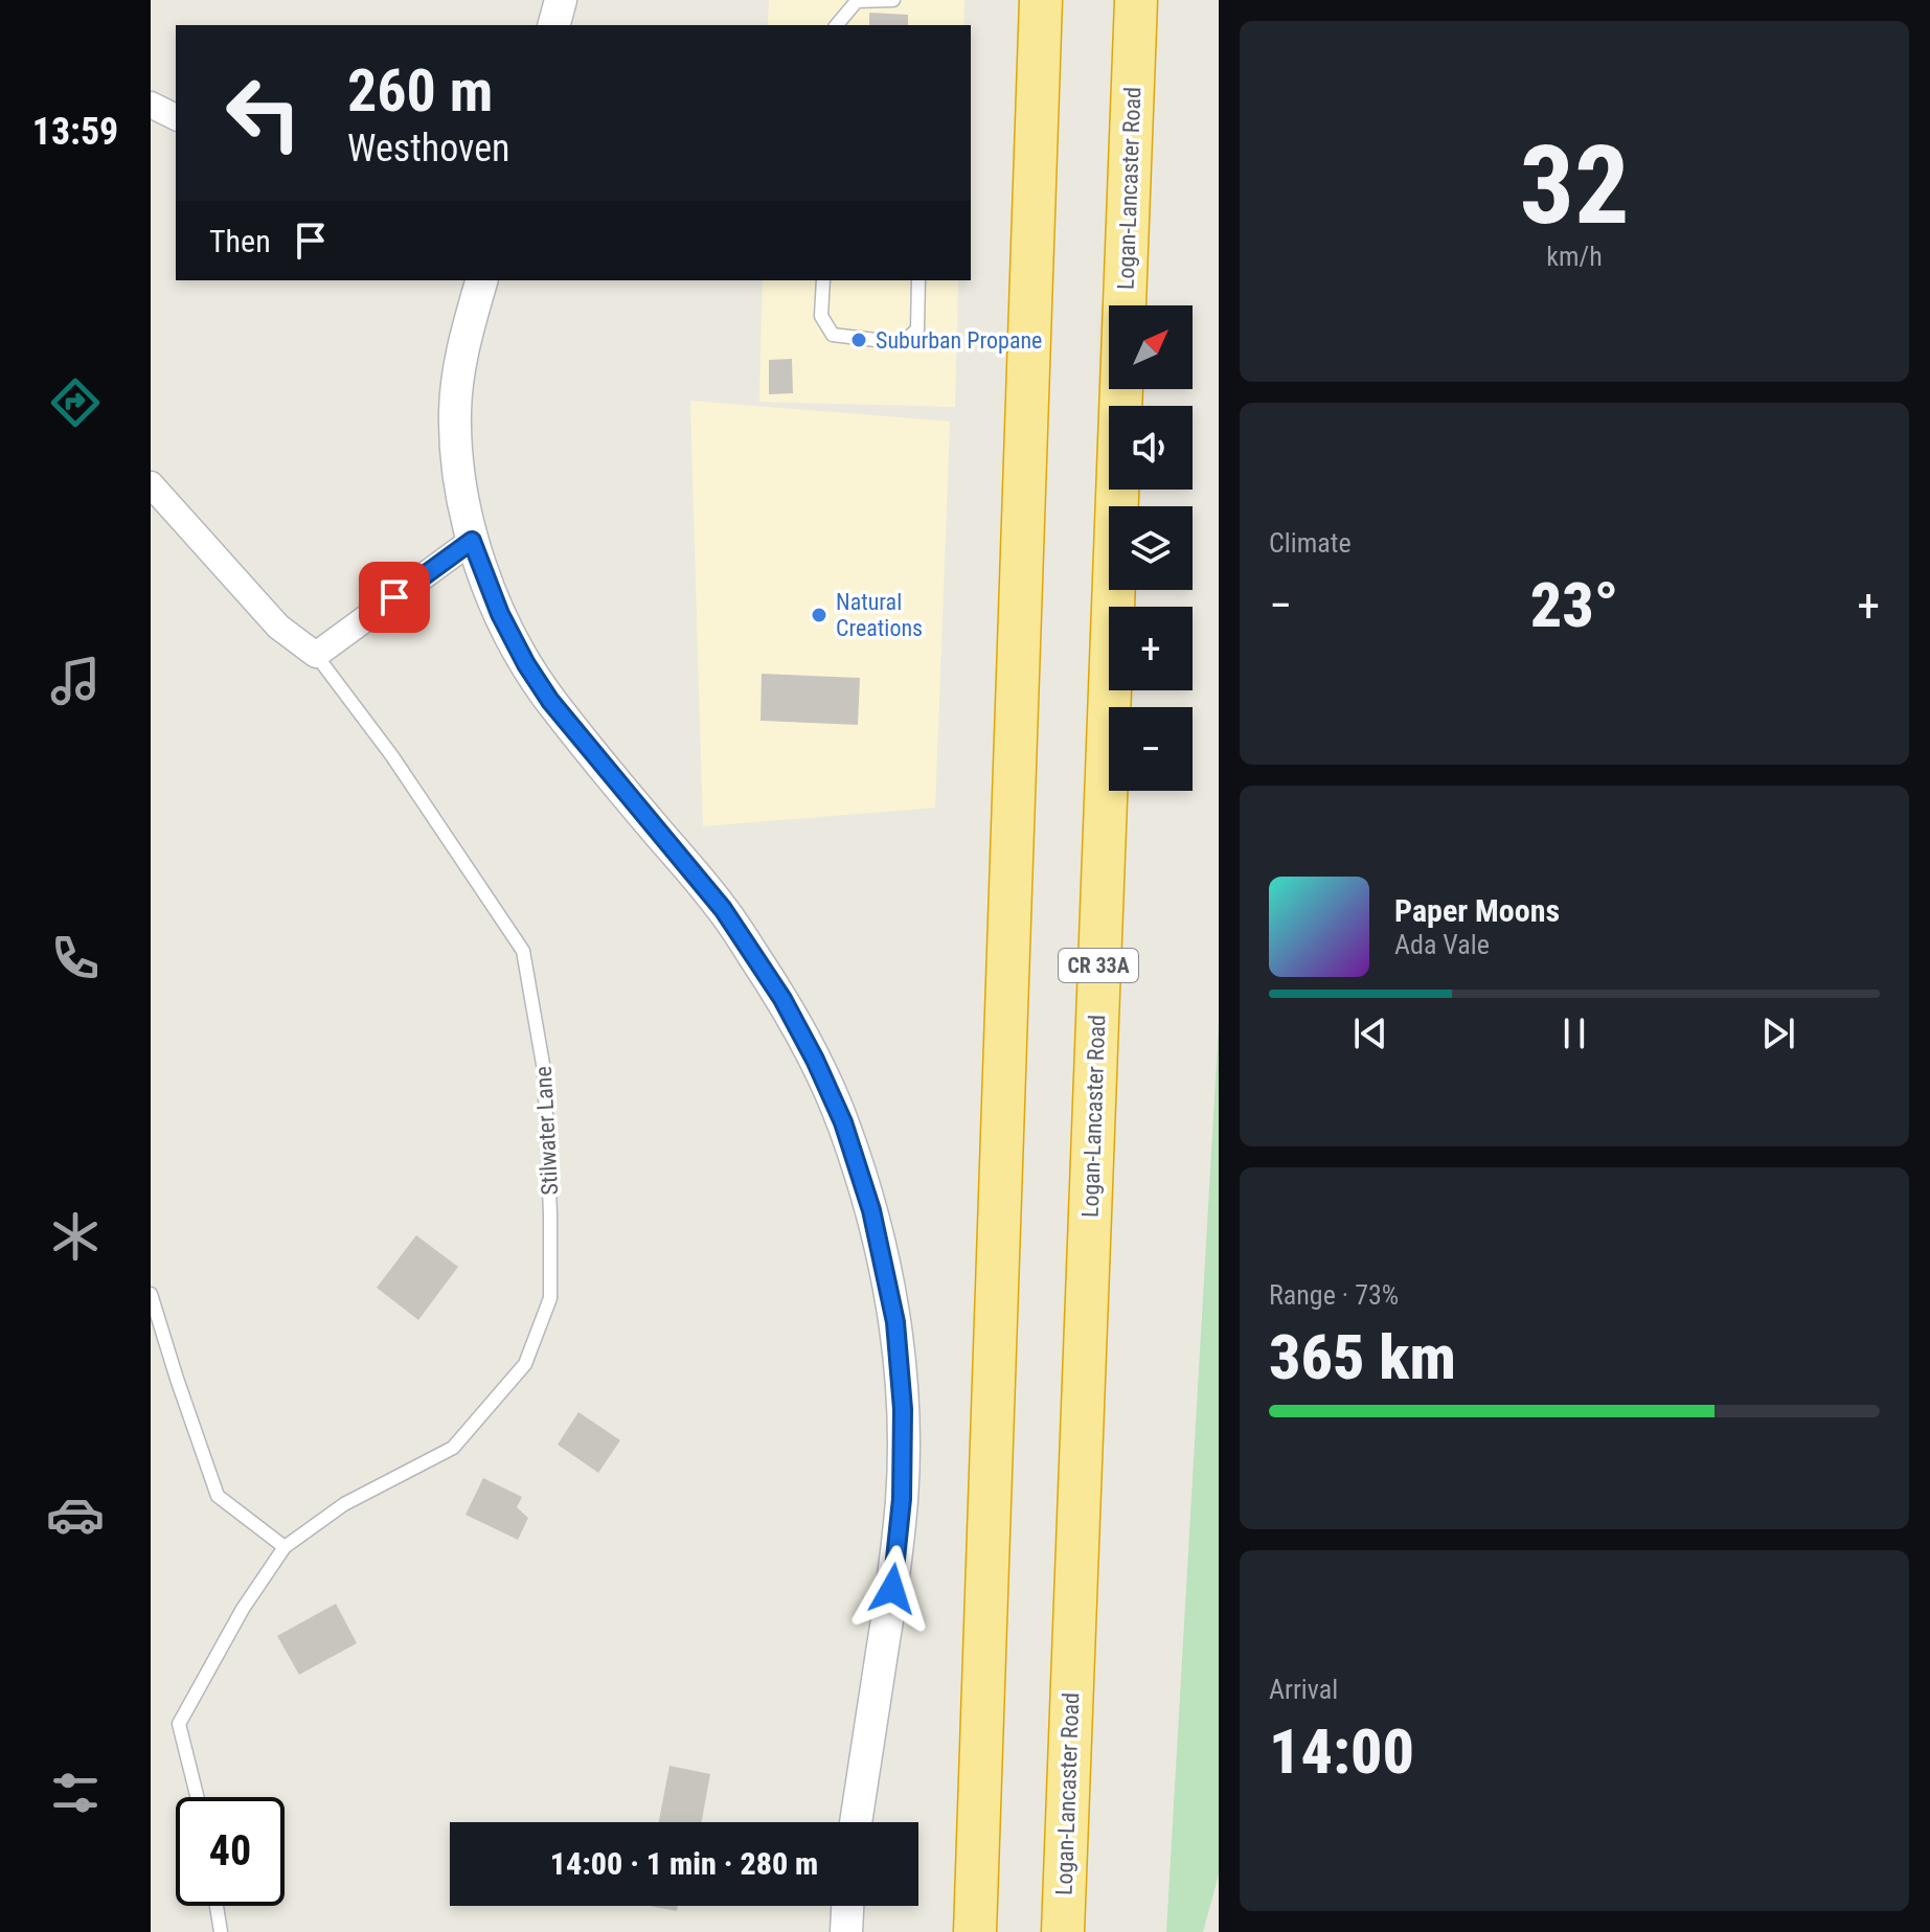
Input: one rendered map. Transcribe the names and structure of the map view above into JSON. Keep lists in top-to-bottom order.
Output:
{
  "streets": {
    "highway": ["Logan-Lancaster Road", "CR 33A"],
    "lane": ["Stilwater Lane"]
  },
  "places": ["Suburban Propane", "Natural Creations"],
  "north": "top right",
  "page": {
    "tabs": "13:59",
    "tile": [
      ["32", "km/h"],
      "Climate",
      ["Range · 73%", "365 km"],
      ["Arrival", "14:00"]
    ],
    "turn": ["260 m", "Westhoven"],
    "then": "Then",
    "map_buttons": ["+", "−"],
    "heat": ["−", "23°", "+"],
    "song": ["Paper Moons", "Ada Vale"],
    "limit": "40",
    "trip": "14:00 · 1 min · 280 m"
  }
}
